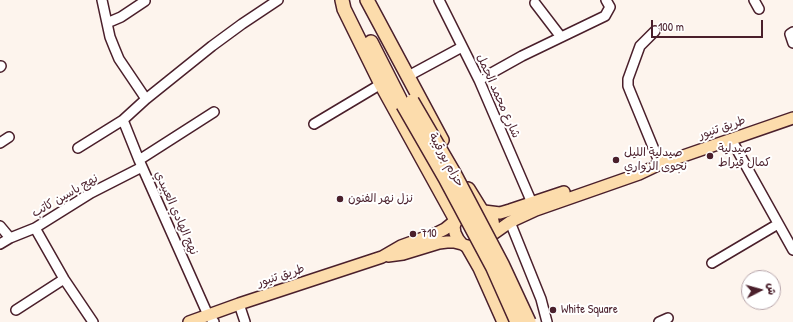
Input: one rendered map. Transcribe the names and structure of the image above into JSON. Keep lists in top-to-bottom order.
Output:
{
  "streets": {
    "highway": ["حزام بورقيبة"],
    "main road": ["طريق تنيور"],
    "street": ["شارع محمد الجمل", "نهج ياسين كاتب", "نهج الهادي العبيدي"]
  },
  "crossings": [
    ["شارع محمد الجمل", "طريق تنيور"],
    ["طريق تنيور", "نهج الهادي العبيدي"],
    ["نهج ياسين كاتب", "نهج الهادي العبيدي"]
  ],
  "places": [
    "صيدلية كمال قيراط",
    "صيدلية الليل نجوى الزواري",
    "نزل نهر الفنون",
    "710",
    "White Square"
  ],
  "scale_bar": "100 m",
  "north": "right"
}
